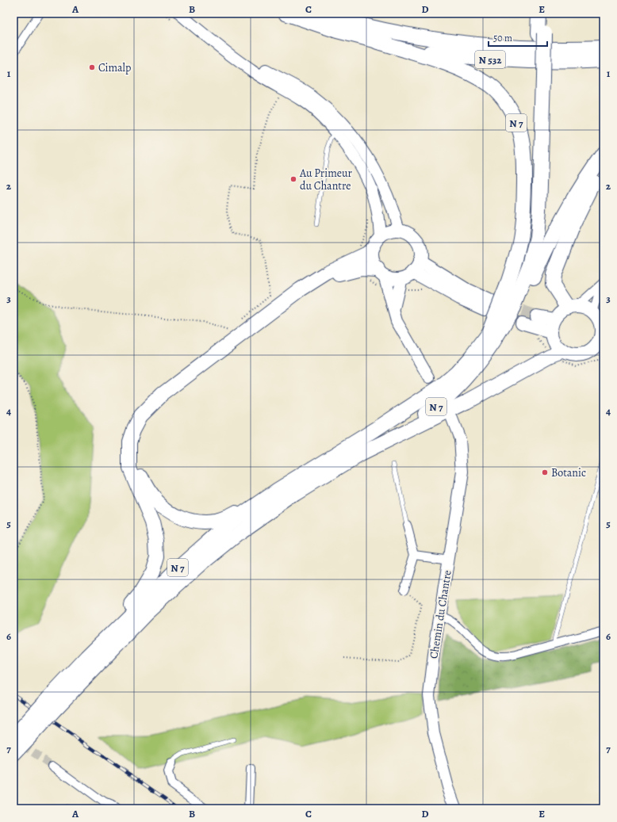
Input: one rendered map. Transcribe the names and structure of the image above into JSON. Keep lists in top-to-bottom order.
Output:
{
  "streets": {
    "highway": ["N 532", "N 7"],
    "main road": ["Chemin du Chantre"]
  },
  "crossings": [
    ["N 532", "N 7"]
  ],
  "places": ["Cimalp", "Au Primeur du Chantre", "Botanic"],
  "scale_bar": "50 m",
  "grid": {
    "columns": [
      "A",
      "B",
      "C",
      "D",
      "E"
    ],
    "rows": [
      "1",
      "2",
      "3",
      "4",
      "5",
      "6",
      "7"
    ]
  }
}
